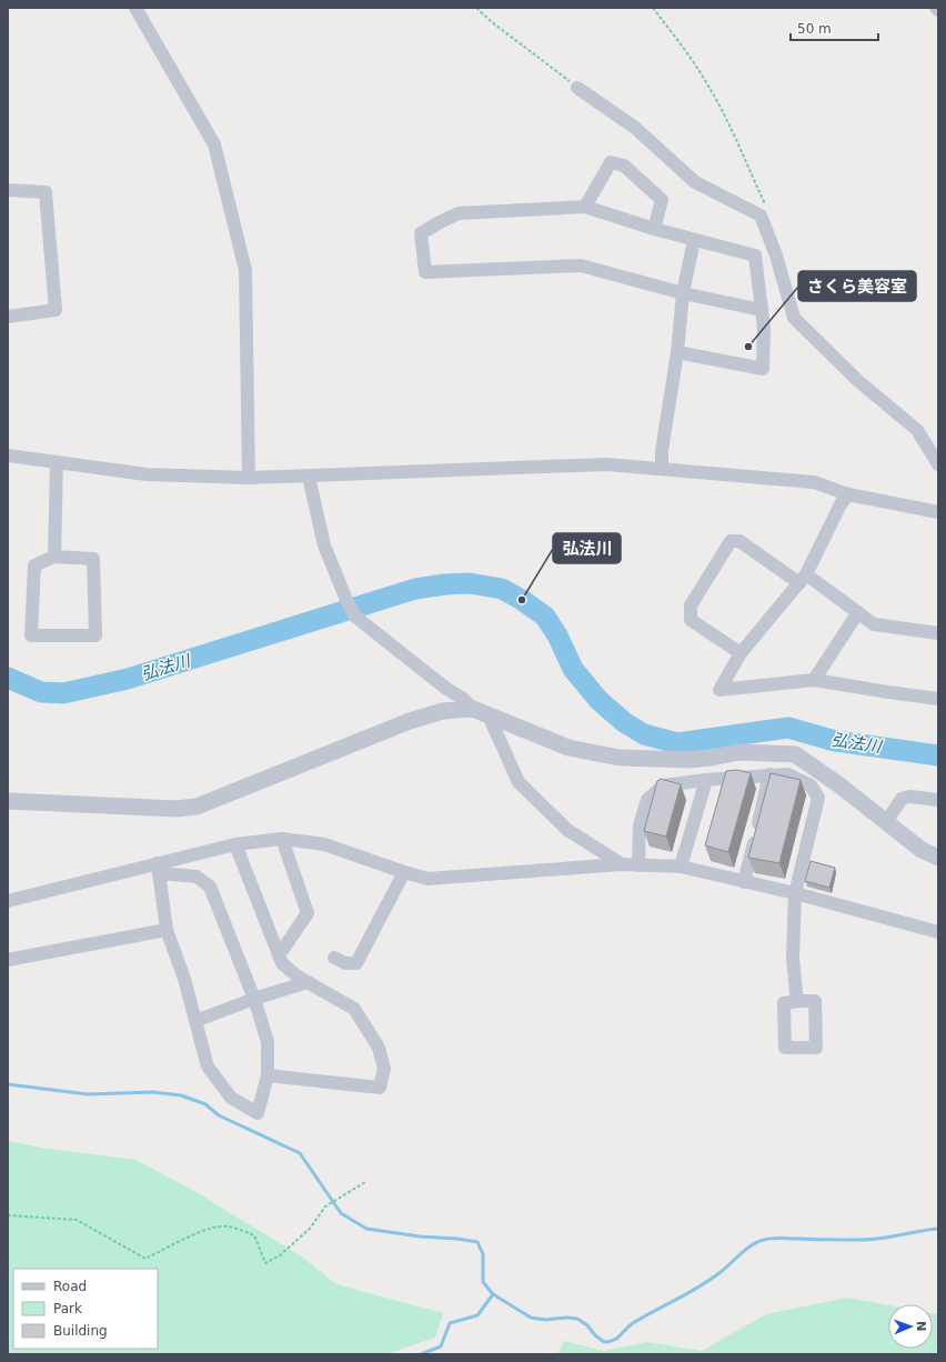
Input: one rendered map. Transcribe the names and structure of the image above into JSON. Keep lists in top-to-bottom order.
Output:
{
  "water": ["弘法川"],
  "places": ["さくら美容室", "弘法川"],
  "legend": ["Road", "Park", "Building"],
  "scale_bar": "50 m",
  "north": "right"
}
